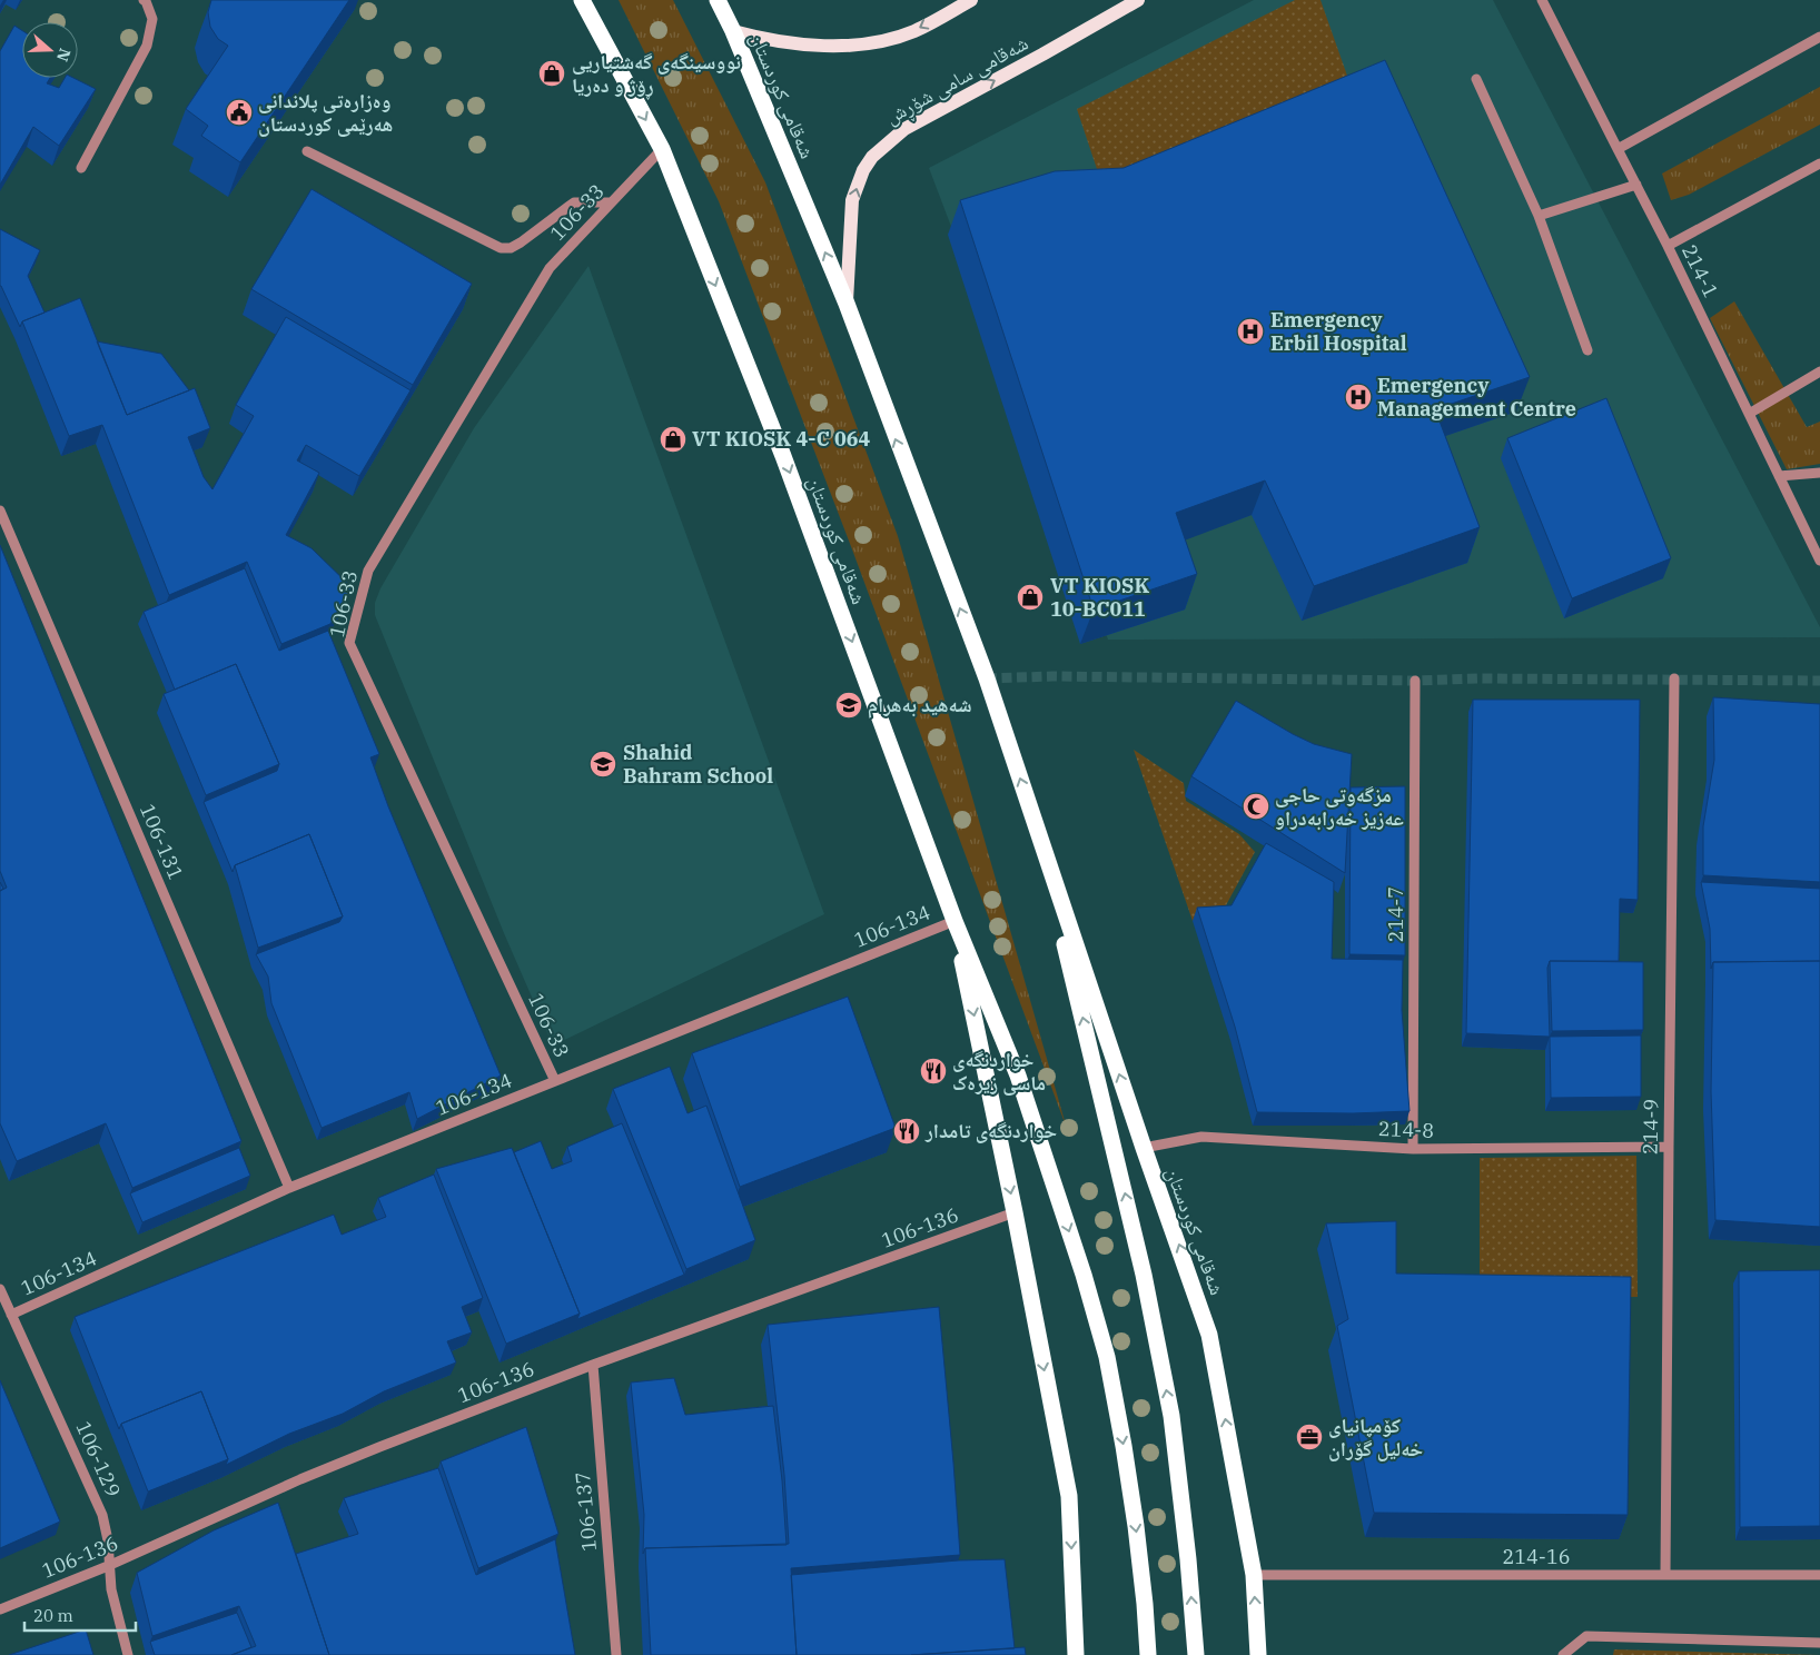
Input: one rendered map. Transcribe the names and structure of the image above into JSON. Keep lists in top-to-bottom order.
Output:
{
  "streets": {
    "highway": ["شەقامی کوردستان"],
    "main road": ["شەقامی سامی شۆڕش"],
    "street": [
      "106-33",
      "214-1",
      "106-131",
      "214-7",
      "106-134",
      "214-9",
      "214-8",
      "106-136",
      "106-129",
      "106-137",
      "214-16"
    ]
  },
  "crossings": [
    ["شەقامی سامی شۆڕش", "شەقامی کوردستان"],
    ["شەقامی کوردستان", "106-33"],
    ["شەقامی کوردستان", "106-134"],
    ["شەقامی کوردستان", "214-8"],
    ["شەقامی کوردستان", "106-136"],
    ["شەقامی کوردستان", "214-16"],
    ["106-33", "106-134"],
    ["106-131", "106-134"],
    ["214-7", "214-8"],
    ["106-134", "106-129"],
    ["214-9", "214-8"],
    ["214-9", "214-16"],
    ["106-136", "106-129"],
    ["106-136", "106-137"]
  ],
  "one_way": ["شەقامی سامی شۆڕش"],
  "places": {
    "shop": ["نووسینگەی گەشتیاریی ڕۆژ و دەریا", "VT KIOSK 4-C 064", "VT KIOSK 10-BC011"],
    "public building": ["وەزارەتی پلاندانی هەرێمی کوردستان"],
    "hospital": ["Emergency Erbil Hospital", "Emergency Management Centre"],
    "school or university": ["شەهید بەهرام", "Shahid Bahram School"],
    "mosque": ["مزگەوتی حاجی عەزیز خەرابەدراو"],
    "restaurant": ["خواردنگەی ماسی زیرەک", "خواردنگەی تامدار"],
    "office": ["کۆمپانیای خەلیل گۆران"]
  },
  "scale_bar": "20 m",
  "north": "right"
}
